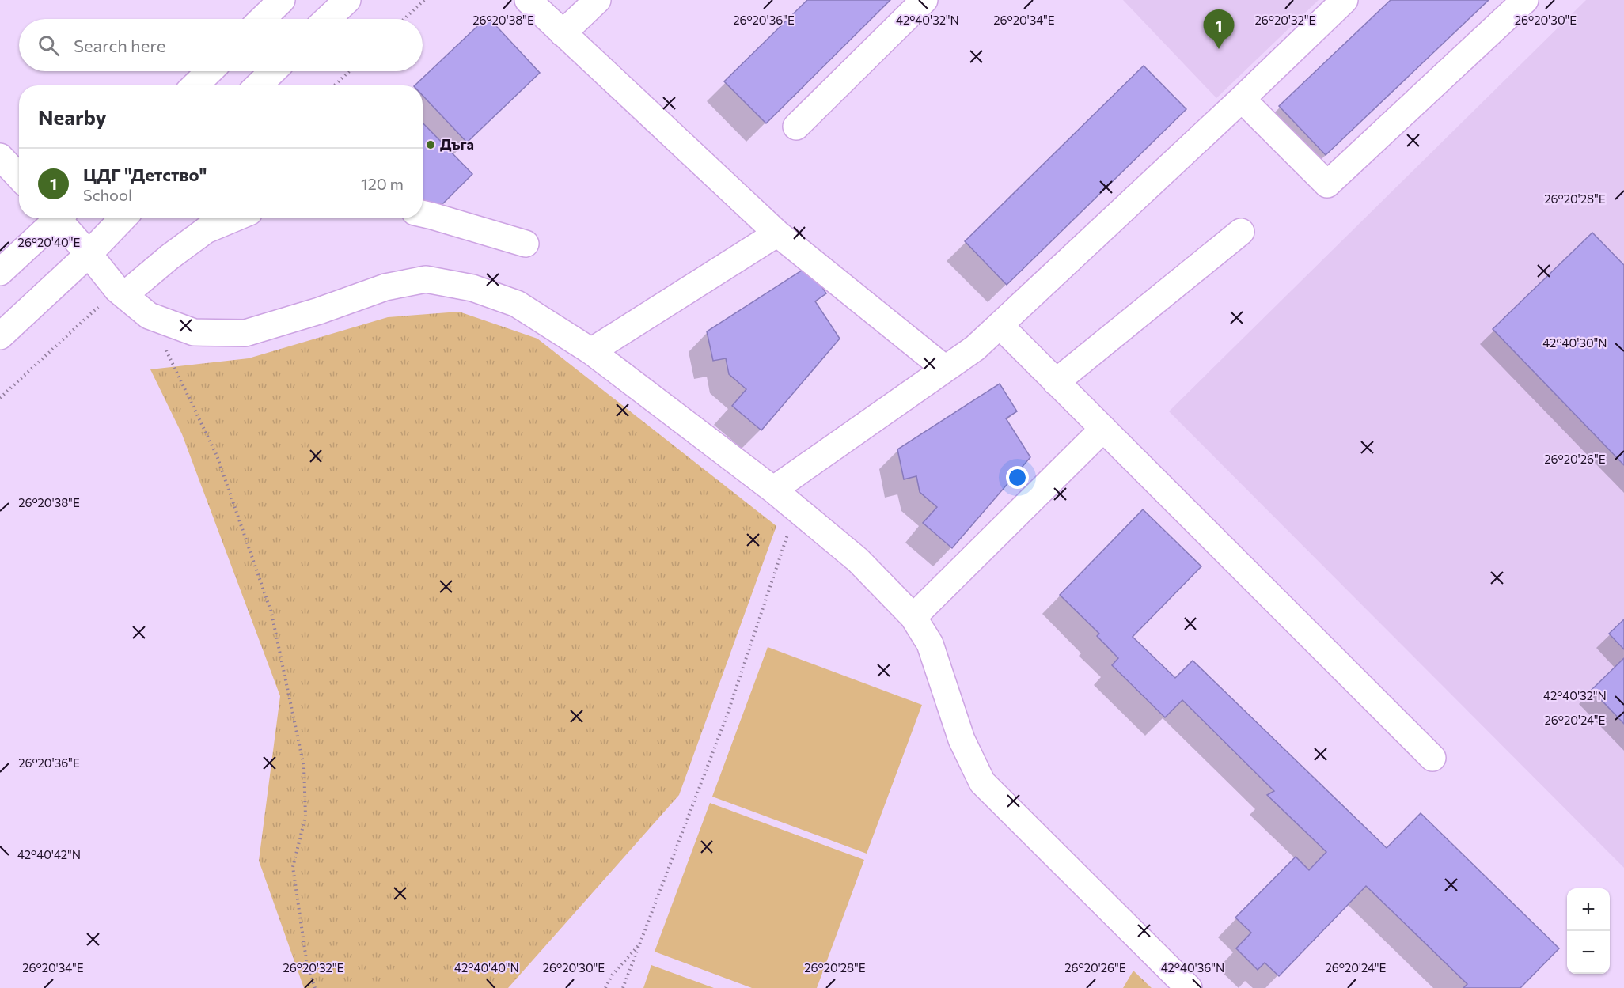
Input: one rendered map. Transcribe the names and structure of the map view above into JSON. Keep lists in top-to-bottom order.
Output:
{
  "places": ["Дъга"],
  "page": {
    "pins": "1",
    "search": "Search here",
    "heading": "Nearby",
    "list": [
      {
        "mark": "1",
        "name": "ЦДГ \"Детство\"",
        "note": "School",
        "value": "120 m"
      }
    ],
    "map_buttons": ["+", "−"]
  },
  "coordinates": [
    "26°20'38\"E",
    "26°20'36\"E",
    "42°40'32\"N",
    "26°20'34\"E",
    "26°20'32\"E",
    "26°20'30\"E",
    "26°20'28\"E",
    "26°20'40\"E",
    "42°40'30\"N",
    "26°20'26\"E",
    "26°20'24\"E",
    "42°40'42\"N",
    "42°40'40\"N",
    "42°40'36\"N"
  ]
}
